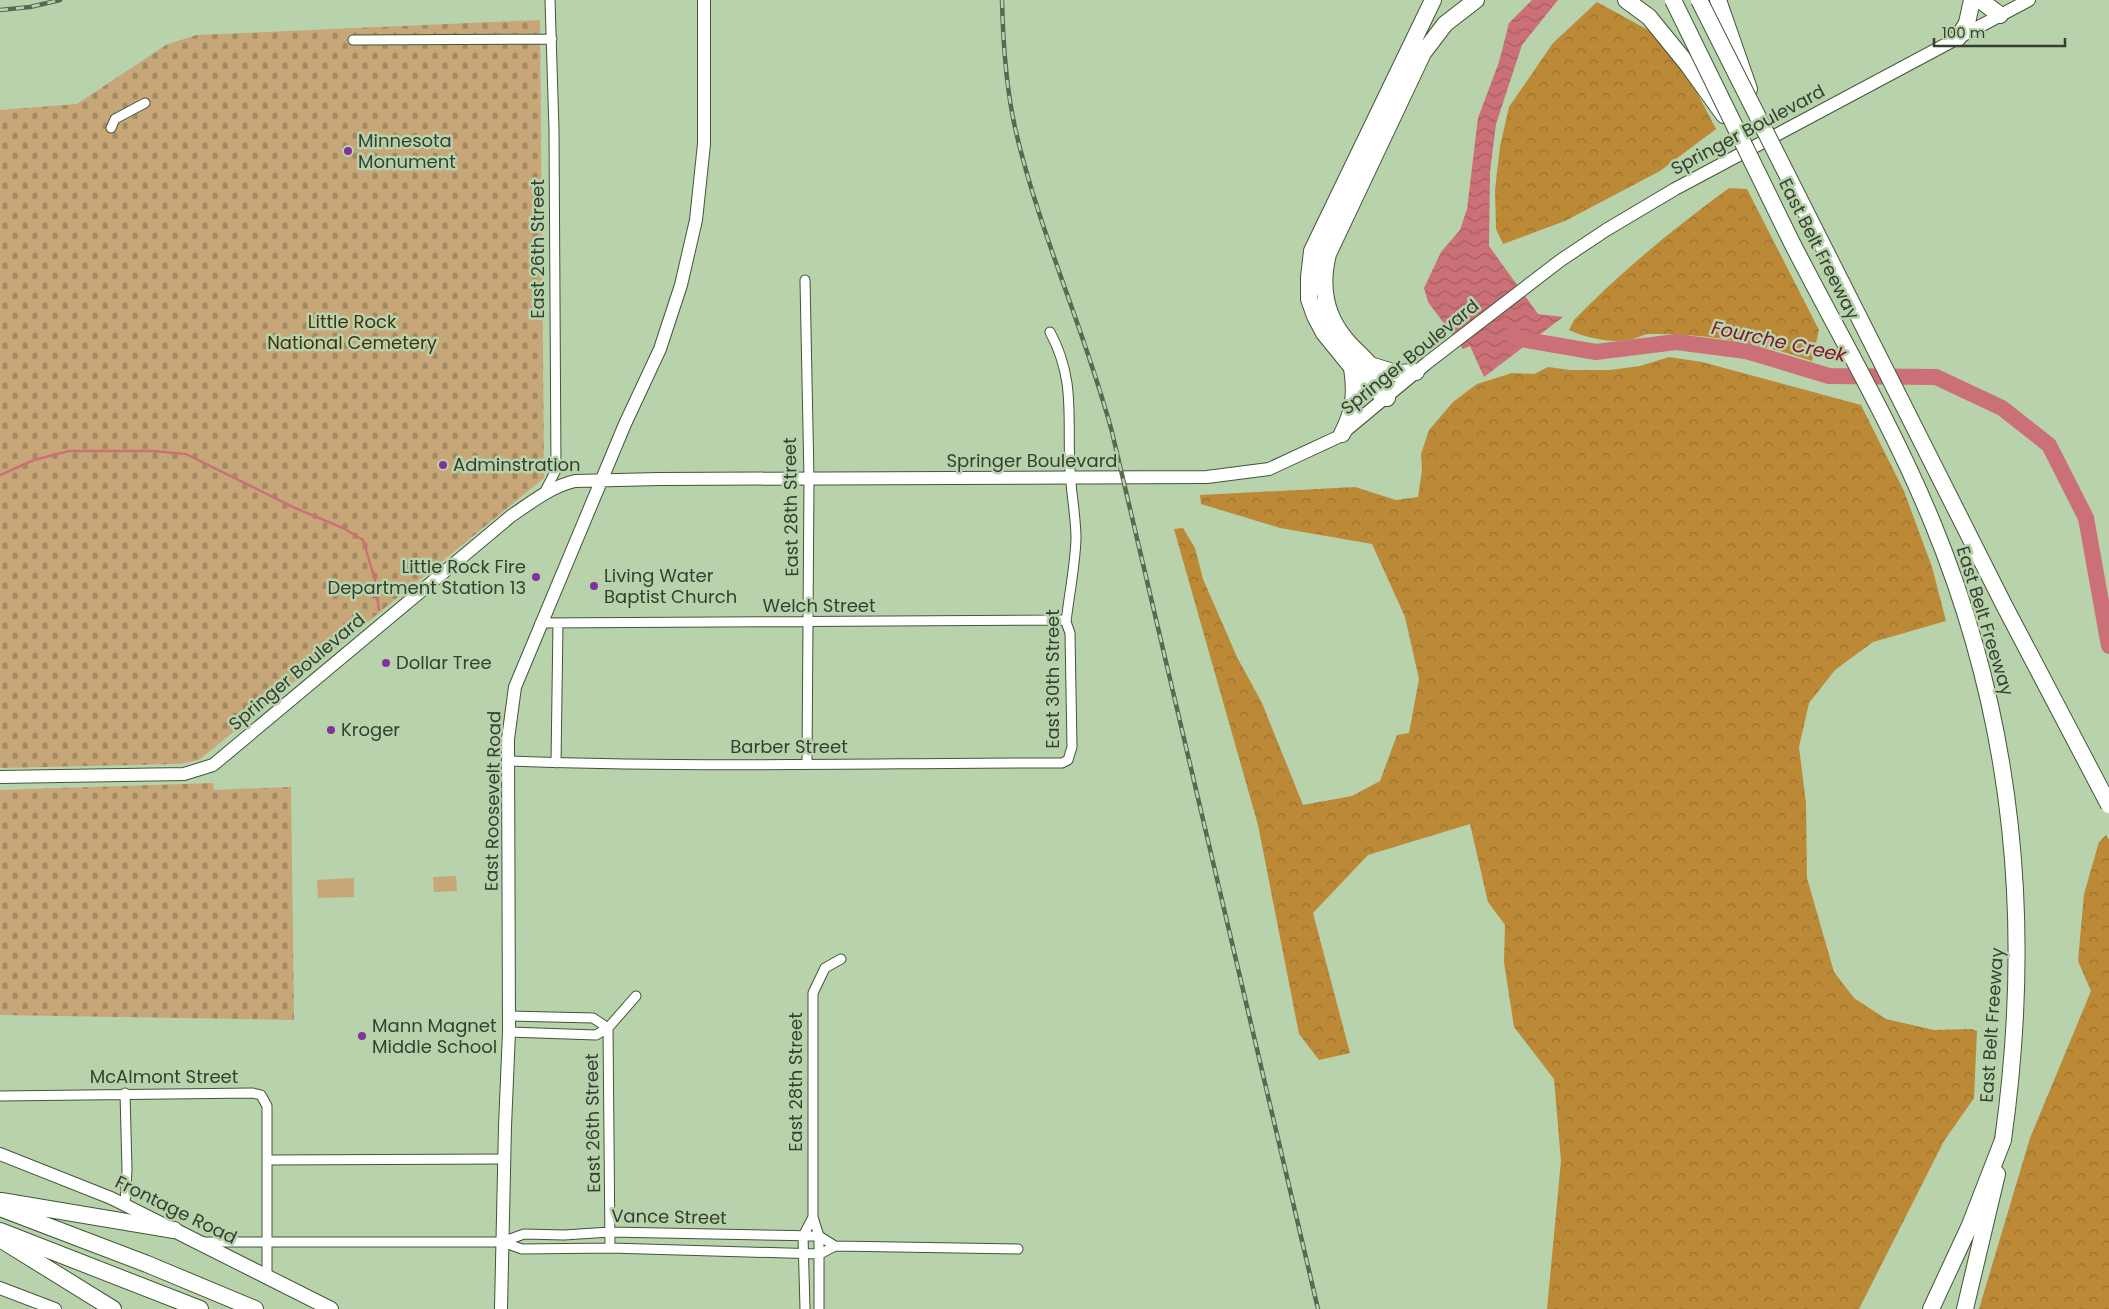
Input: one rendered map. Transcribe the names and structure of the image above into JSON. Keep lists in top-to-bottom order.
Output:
{
  "streets": {
    "highway": ["East Belt Freeway"],
    "main road": ["Springer Boulevard", "East Roosevelt Road", "Frontage Road"],
    "street": [
      "East 26th Street",
      "East 28th Street",
      "Welch Street",
      "East 30th Street",
      "Barber Street",
      "McAlmont Street",
      "Vance Street"
    ]
  },
  "crossings": [
    ["Springer Boulevard", "East 26th Street"],
    ["Springer Boulevard", "East 28th Street"],
    ["Springer Boulevard", "East 30th Street"],
    ["Springer Boulevard", "East Roosevelt Road"],
    ["East 26th Street", "Vance Street"],
    ["East 28th Street", "Welch Street"],
    ["East 28th Street", "Barber Street"],
    ["East 28th Street", "Vance Street"],
    ["Welch Street", "East 30th Street"],
    ["Welch Street", "East Roosevelt Road"],
    ["East 30th Street", "Barber Street"],
    ["Barber Street", "East Roosevelt Road"],
    ["East Roosevelt Road", "Vance Street"],
    ["Frontage Road", "Vance Street"]
  ],
  "water": ["Fourche Creek"],
  "parks": ["Little Rock National Cemetery"],
  "places": [
    "Minnesota Monument",
    "Adminstration",
    "Little Rock Fire Department Station 13",
    "Living Water Baptist Church",
    "Dollar Tree",
    "Kroger",
    "Mann Magnet Middle School"
  ],
  "scale_bar": "100 m"
}
